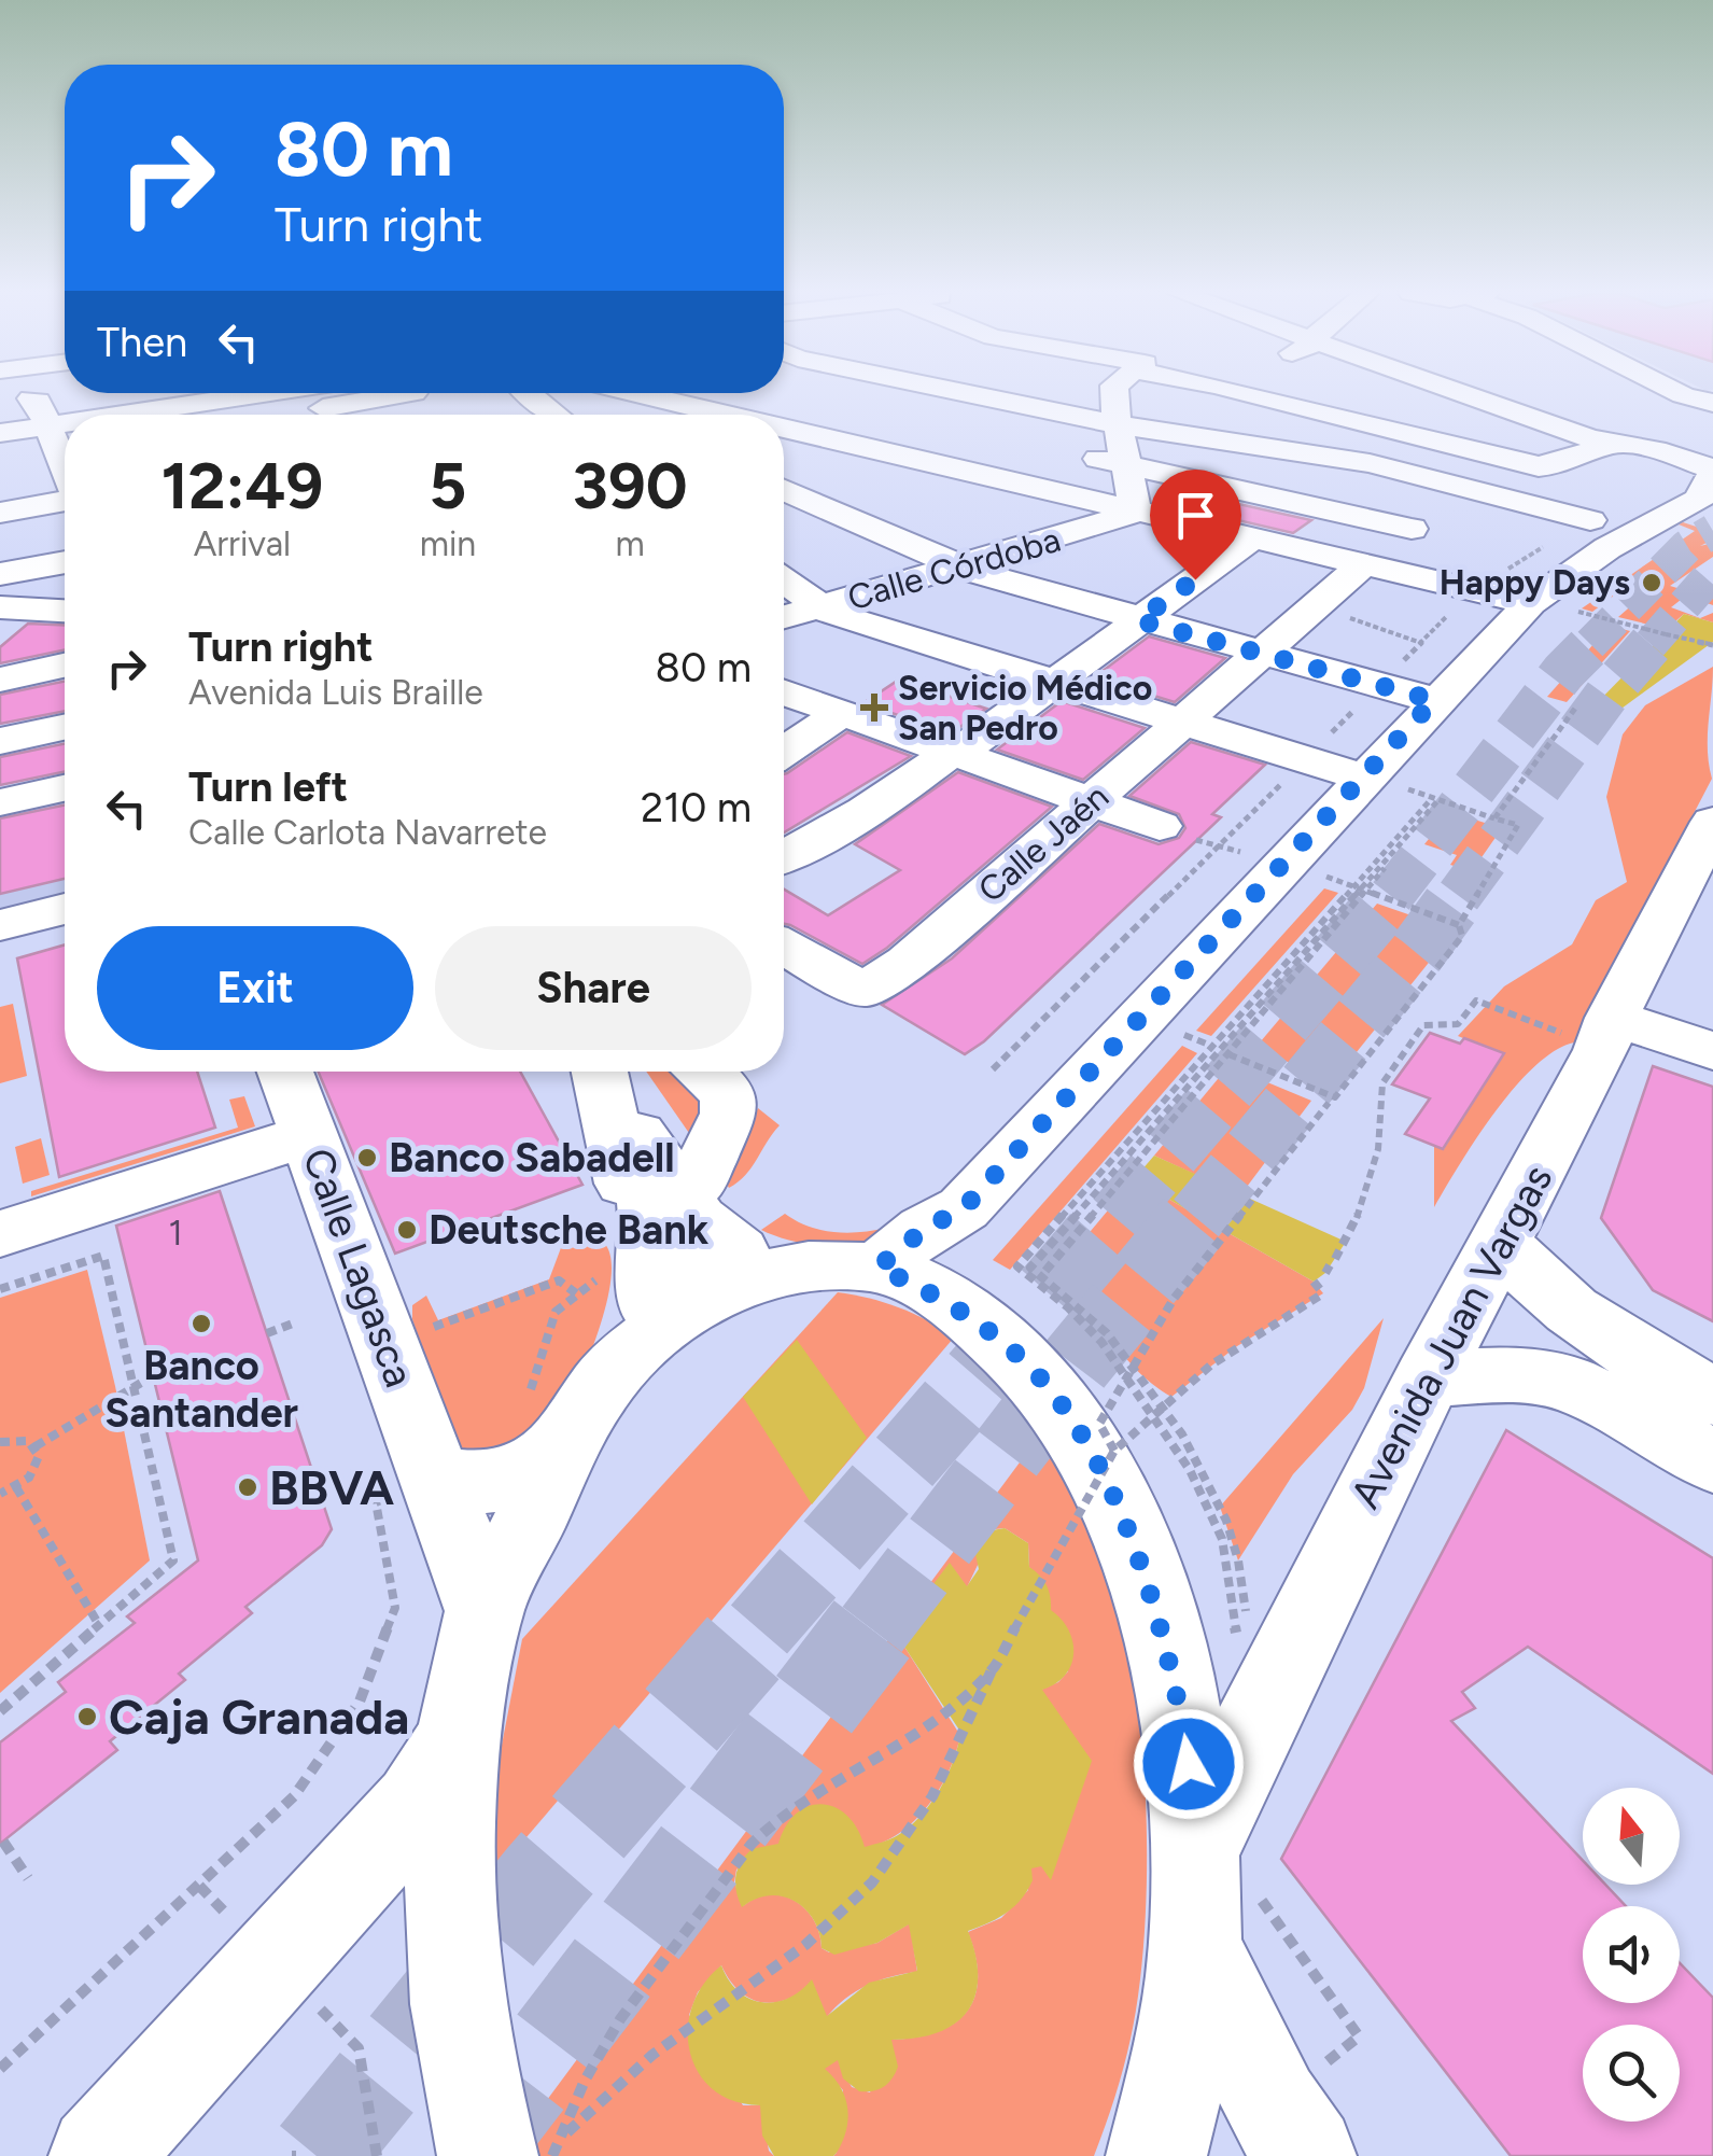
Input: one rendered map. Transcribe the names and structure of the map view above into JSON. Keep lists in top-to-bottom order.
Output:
{
  "streets": {
    "street": [
      "Calle Córdoba",
      "Calle Jaén",
      "Calle Lagasca",
      "Avenida Juan Vargas"
    ]
  },
  "places": {
    "other": [
      "Happy Days",
      "Banco Sabadell",
      "Deutsche Bank",
      "Banco Santander",
      "BBVA",
      "Caja Granada"
    ],
    "health": ["Servicio Médico San Pedro"]
  },
  "house_numbers": ["1"],
  "north": "top",
  "page": {
    "turn": ["80 m", "Turn right"],
    "then": "Then",
    "eta": [
      "12:49",
      "Arrival",
      "5",
      "min",
      "390",
      "m"
    ],
    "list": [
      {
        "name": "Turn right",
        "note": "Avenida Luis Braille",
        "value": "80 m"
      },
      {
        "name": "Turn left",
        "note": "Calle Carlota Navarrete",
        "value": "210 m"
      }
    ],
    "buttons": ["Exit", "Share"]
  }
}
